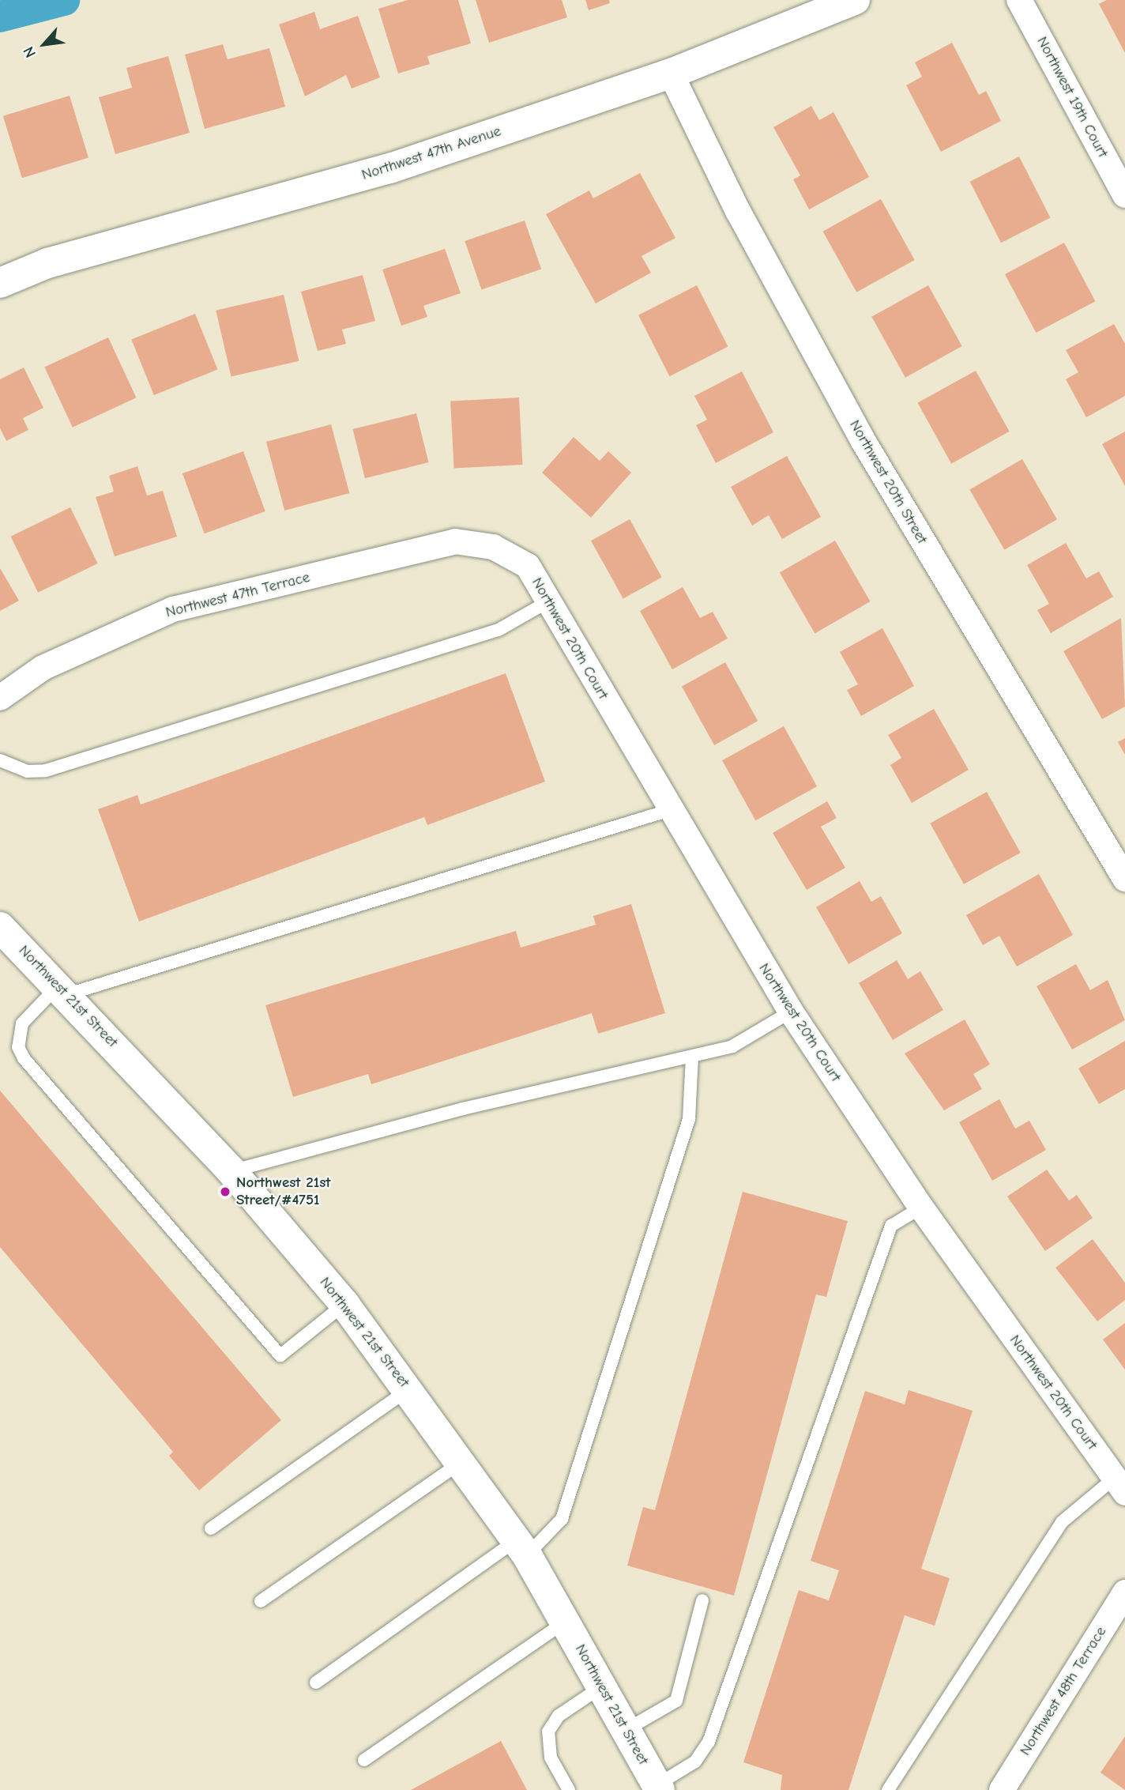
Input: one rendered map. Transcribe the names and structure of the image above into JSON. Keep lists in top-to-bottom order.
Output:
{
  "streets": {
    "street": [
      "Northwest 19th Court",
      "Northwest 47th Avenue",
      "Northwest 20th Street",
      "Northwest 47th Terrace",
      "Northwest 20th Court",
      "Northwest 21st Street",
      "Northwest 48th Terrace"
    ]
  },
  "crossings": [
    ["Northwest 47th Avenue", "Northwest 20th Street"],
    ["Northwest 47th Terrace", "Northwest 20th Court"]
  ],
  "places": ["Northwest 21st Street/#4751"],
  "north": "bottom left"
}
